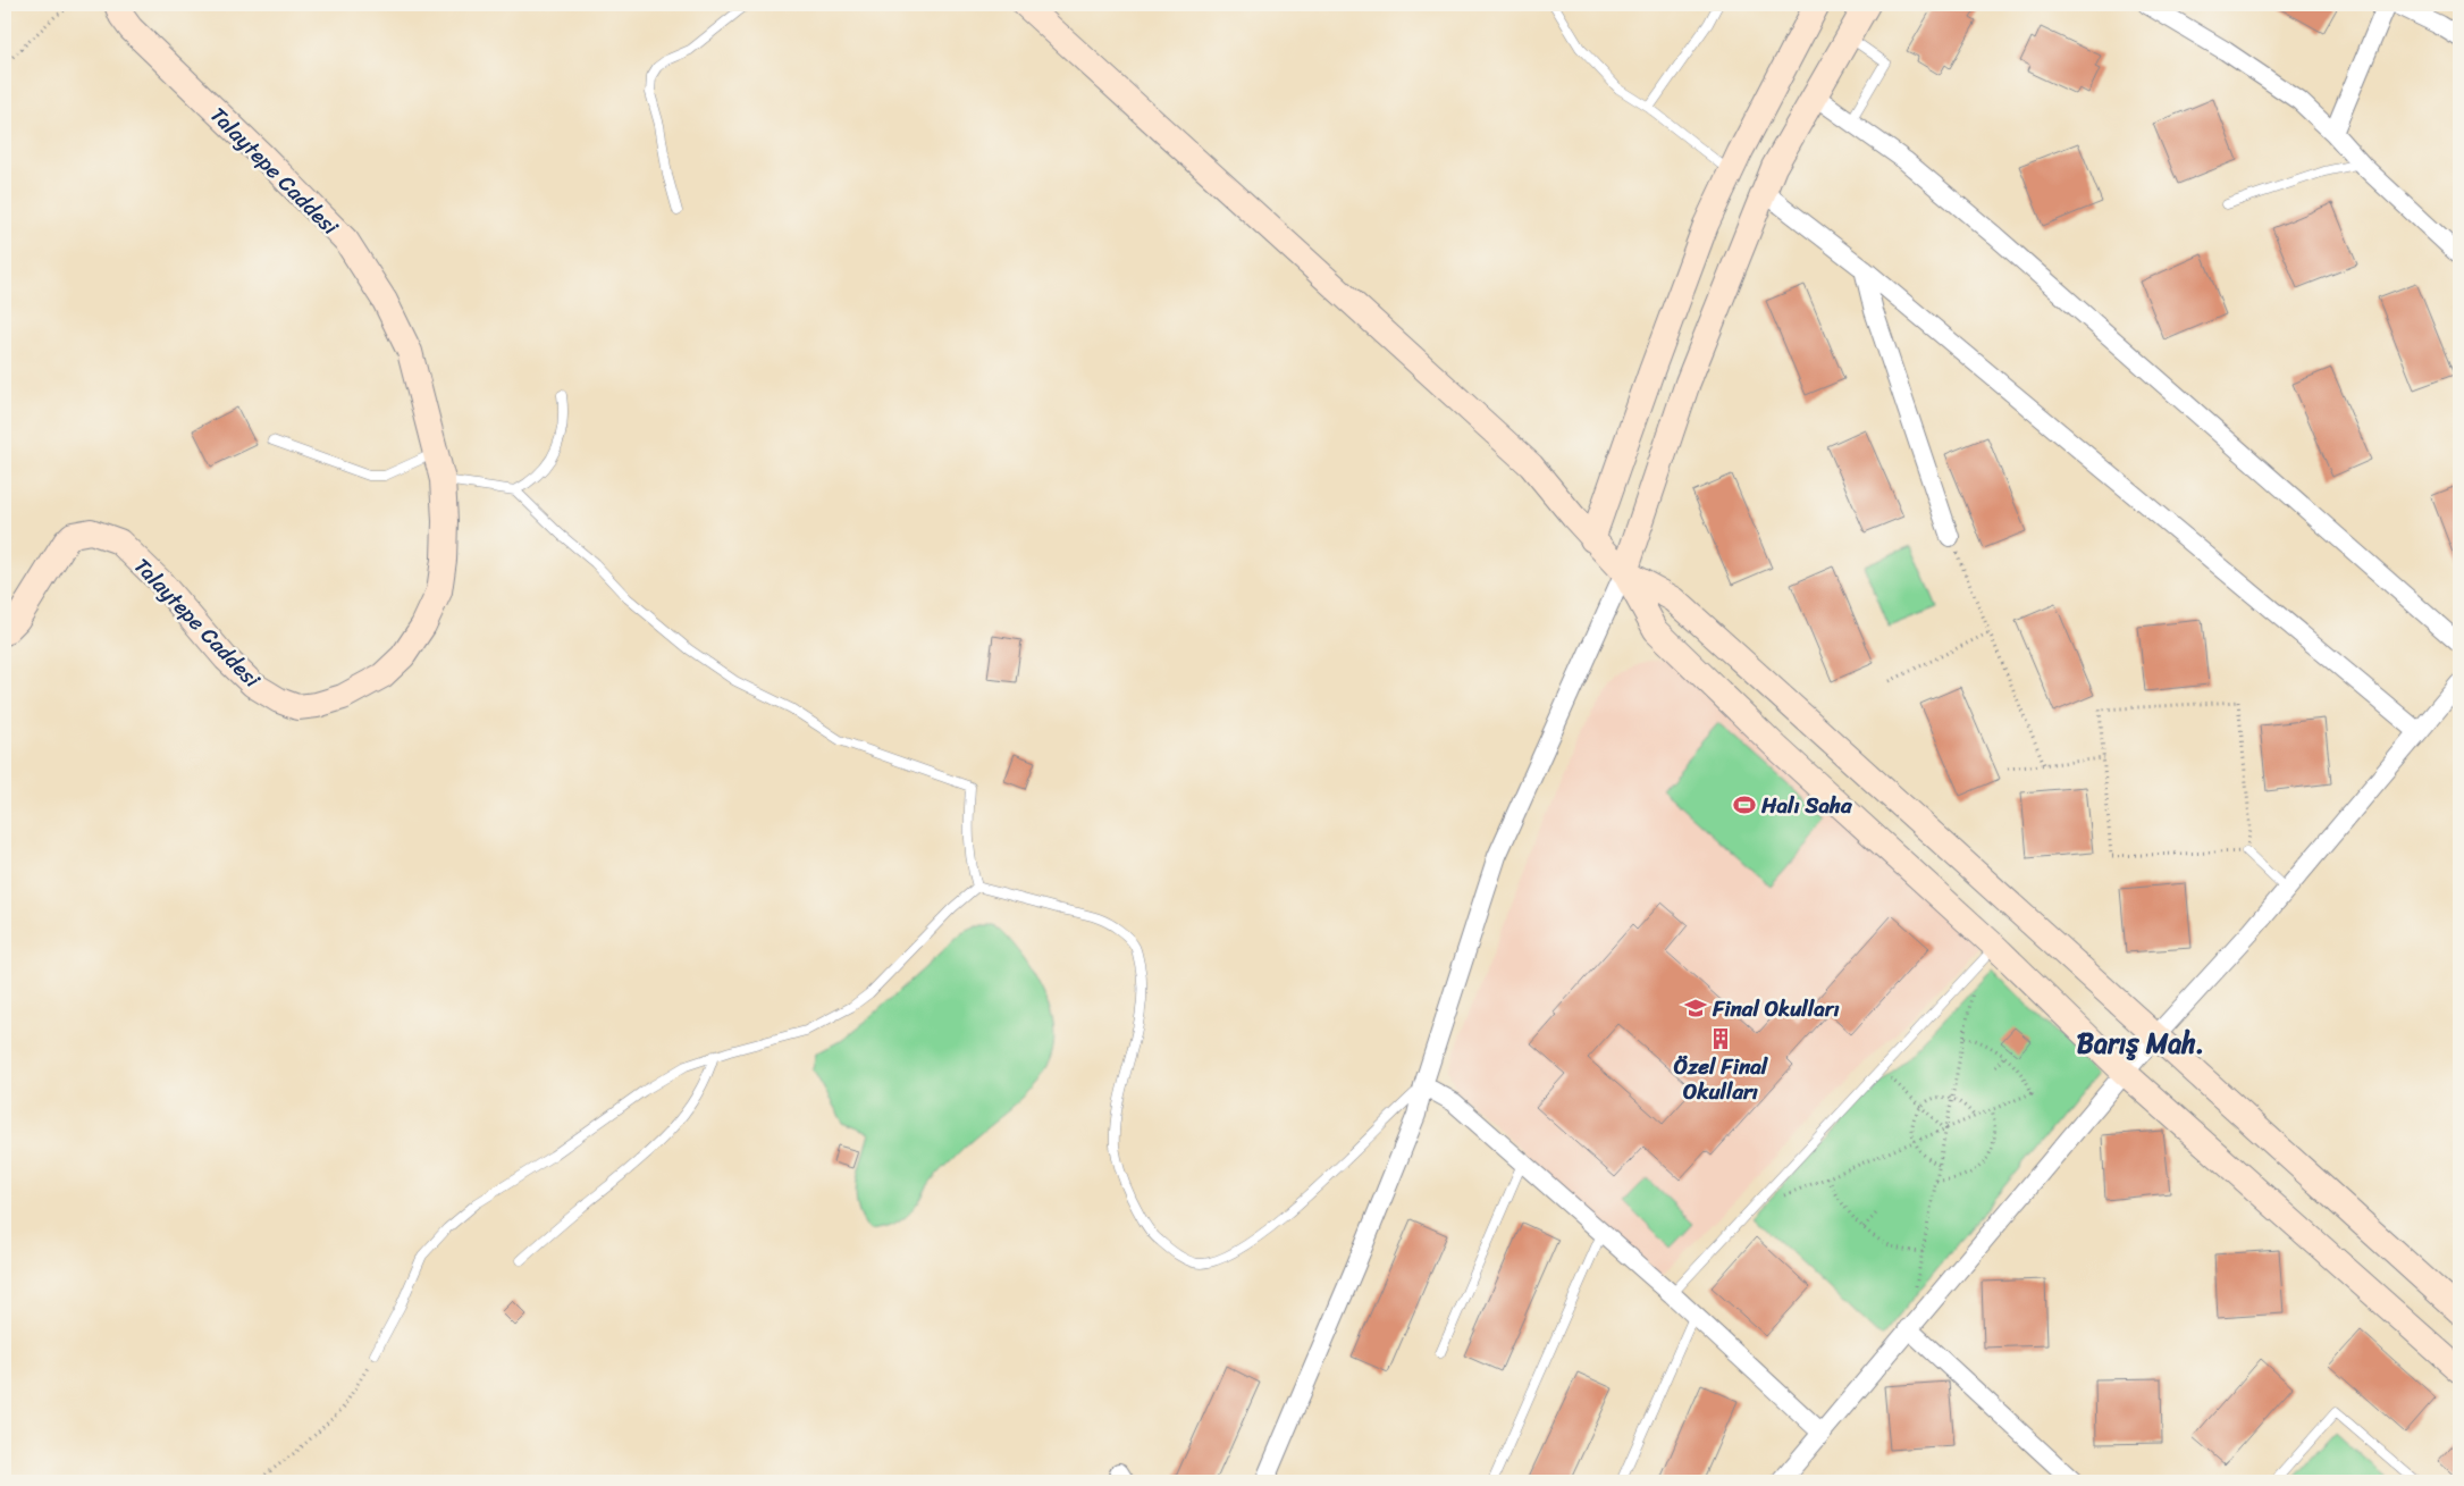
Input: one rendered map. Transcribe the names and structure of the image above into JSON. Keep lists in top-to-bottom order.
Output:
{
  "streets": {
    "main road": ["Talaytepe Caddesi"]
  },
  "districts": ["Barış Mah."],
  "places": {
    "sports": ["Halı Saha"],
    "school or university": ["Final Okulları"],
    "building": ["Özel Final Okulları"]
  }
}
